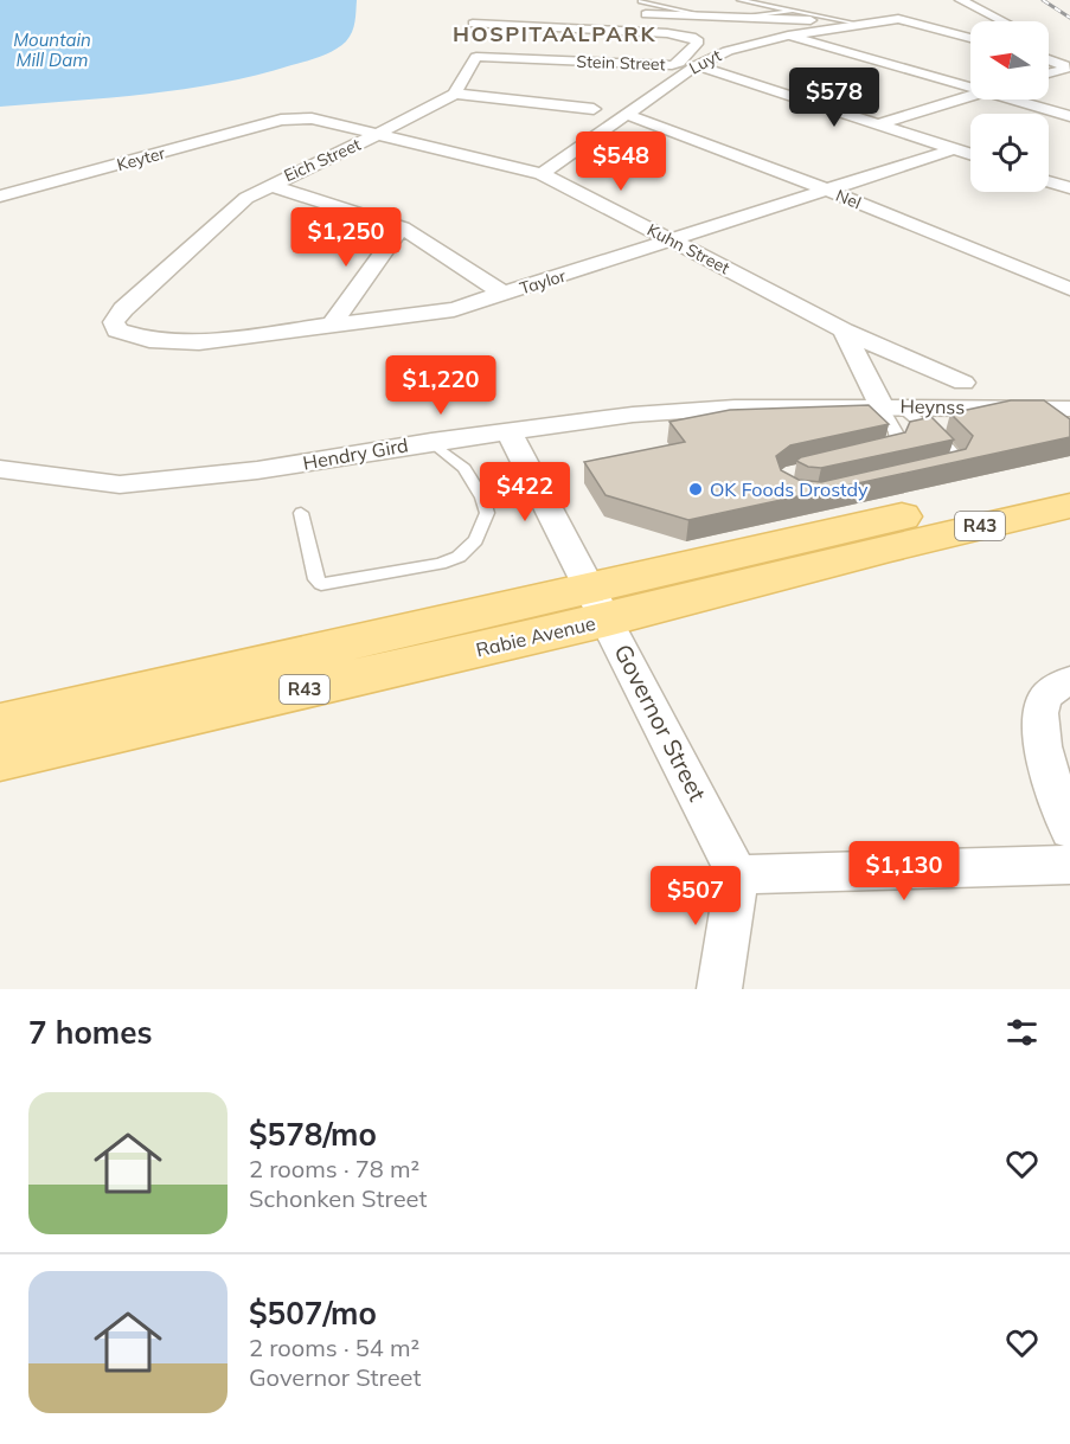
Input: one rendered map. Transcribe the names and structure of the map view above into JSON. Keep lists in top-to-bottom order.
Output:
{
  "streets": {
    "main road": ["R43", "Rabie Avenue"],
    "street": [
      "Luyt",
      "Stein Street",
      "Keyter",
      "Eich Street",
      "Nel",
      "Kuhn Street",
      "Taylor",
      "Heynss",
      "Hendry Gird",
      "Governor Street"
    ]
  },
  "crossings": [
    ["Luyt", "Nel"],
    ["Luyt", "Kuhn Street"],
    ["Stein Street", "Eich Street"],
    ["Keyter", "Kuhn Street"],
    ["Eich Street", "Kuhn Street"],
    ["Eich Street", "Taylor"],
    ["Nel", "Taylor"],
    ["Kuhn Street", "Taylor"],
    ["Heynss", "Hendry Gird"],
    ["Hendry Gird", "Governor Street"],
    ["Rabie Avenue", "Governor Street"]
  ],
  "districts": ["HOSPITAALPARK"],
  "water": ["Mountain Mill Dam"],
  "places": ["OK Foods Drostdy"],
  "north": "left",
  "page": {
    "price": [
      "$578",
      "$548",
      "$1,250",
      "$1,220",
      "$422",
      "$1,130",
      "$507"
    ],
    "heading": "7 homes",
    "list": [
      {
        "name": "$578/mo",
        "note": "2 rooms · 78 m² · Schonken Street"
      },
      {
        "name": "$507/mo",
        "note": "2 rooms · 54 m² · Governor Street"
      }
    ]
  }
}
